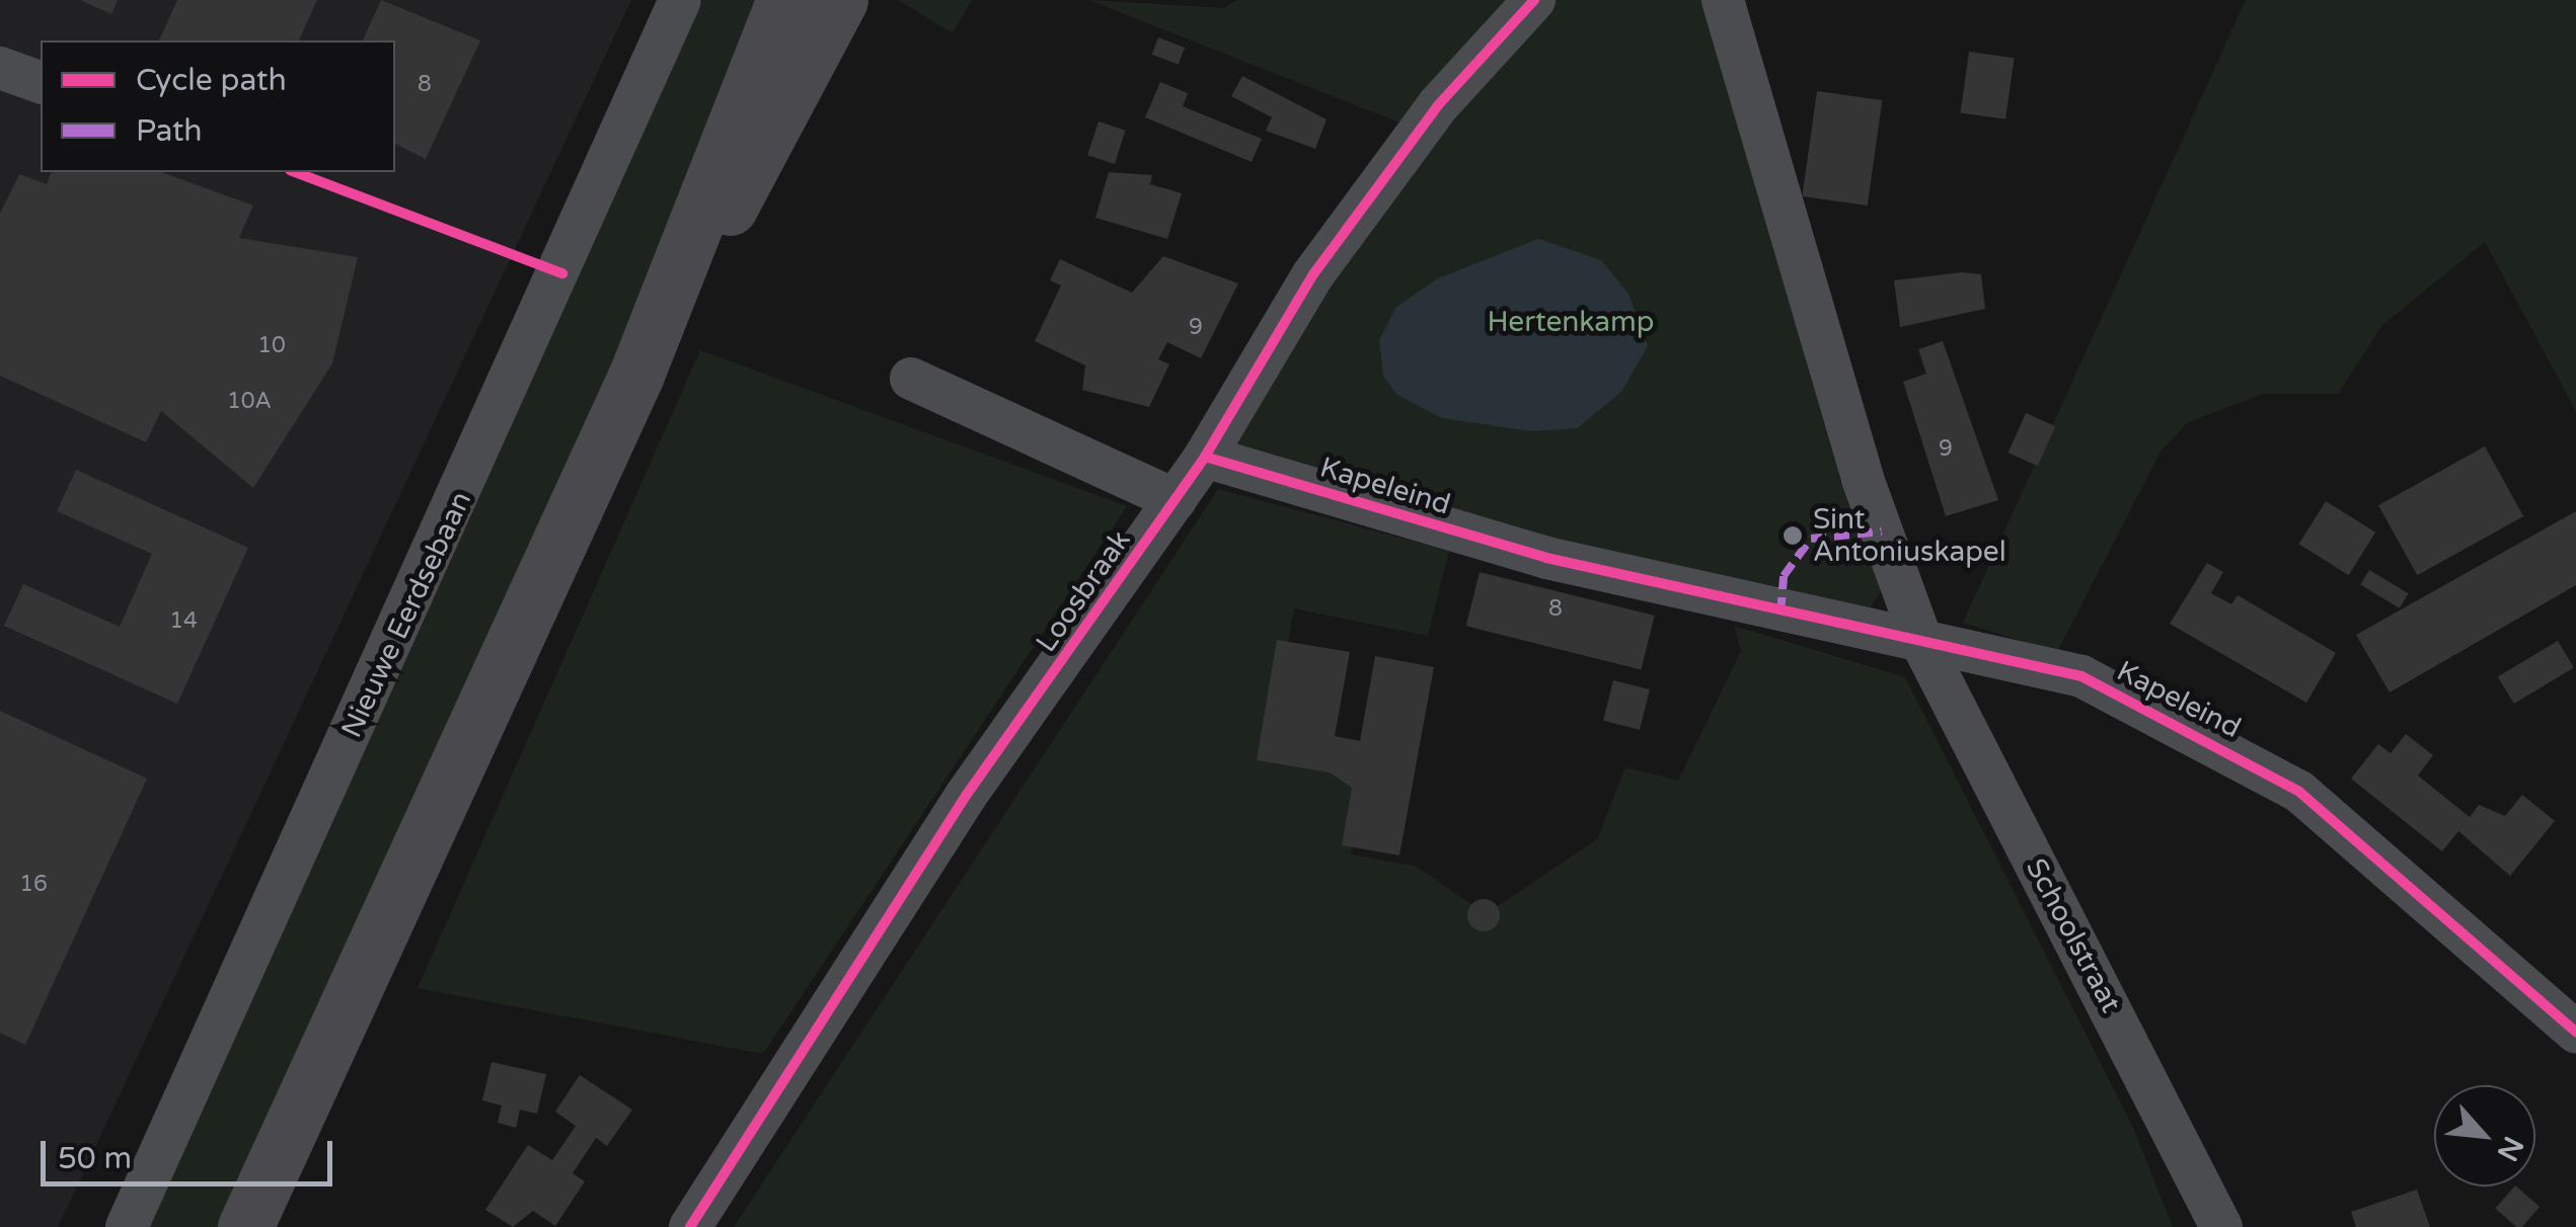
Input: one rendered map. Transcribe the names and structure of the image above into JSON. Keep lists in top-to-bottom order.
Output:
{
  "streets": {
    "street": [
      "Kapeleind",
      "Loosbraak",
      "Nieuwe Eerdsebaan",
      "Schoolstraat"
    ]
  },
  "crossings": [
    ["Kapeleind", "Loosbraak"],
    ["Kapeleind", "Schoolstraat"]
  ],
  "parks": ["Hertenkamp"],
  "places": ["Sint Antoniuskapel"],
  "house_numbers": [
    "8",
    "9",
    "10",
    "10A",
    "9",
    "8",
    "14",
    "16"
  ],
  "legend": ["Cycle path", "Path"],
  "scale_bar": "50 m",
  "north": "bottom right"
}
